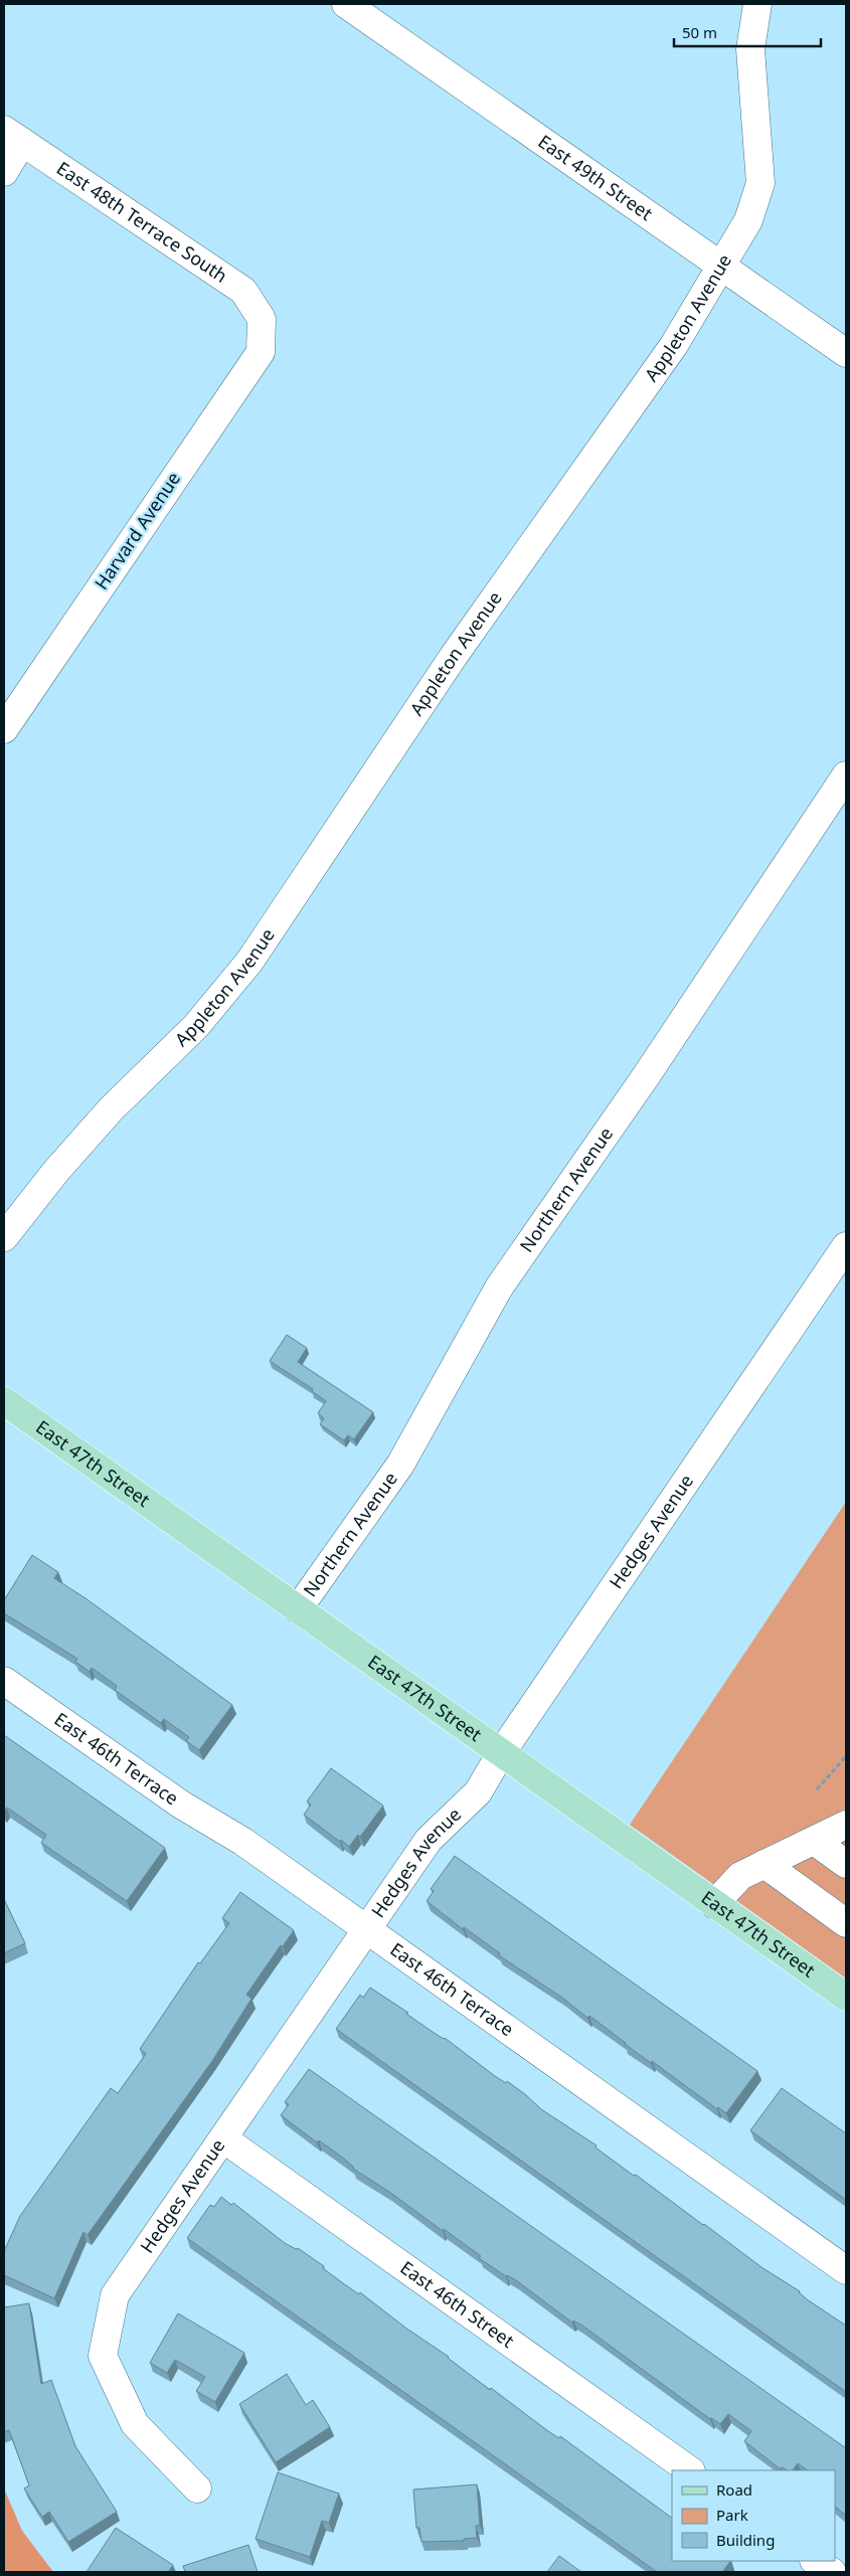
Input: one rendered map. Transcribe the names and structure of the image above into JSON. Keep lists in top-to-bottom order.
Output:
{
  "streets": {
    "main road": ["East 47th Street"],
    "street": [
      "East 49th Street",
      "East 48th Terrace South",
      "Appleton Avenue",
      "Harvard Avenue",
      "Northern Avenue",
      "Hedges Avenue",
      "East 46th Terrace",
      "East 46th Street"
    ]
  },
  "crossings": [
    ["East 49th Street", "Appleton Avenue"],
    ["East 48th Terrace South", "Harvard Avenue"],
    ["Northern Avenue", "East 47th Street"],
    ["East 47th Street", "Hedges Avenue"],
    ["Hedges Avenue", "East 46th Terrace"],
    ["Hedges Avenue", "East 46th Street"]
  ],
  "legend": ["Road", "Park", "Building"],
  "scale_bar": "50 m"
}
